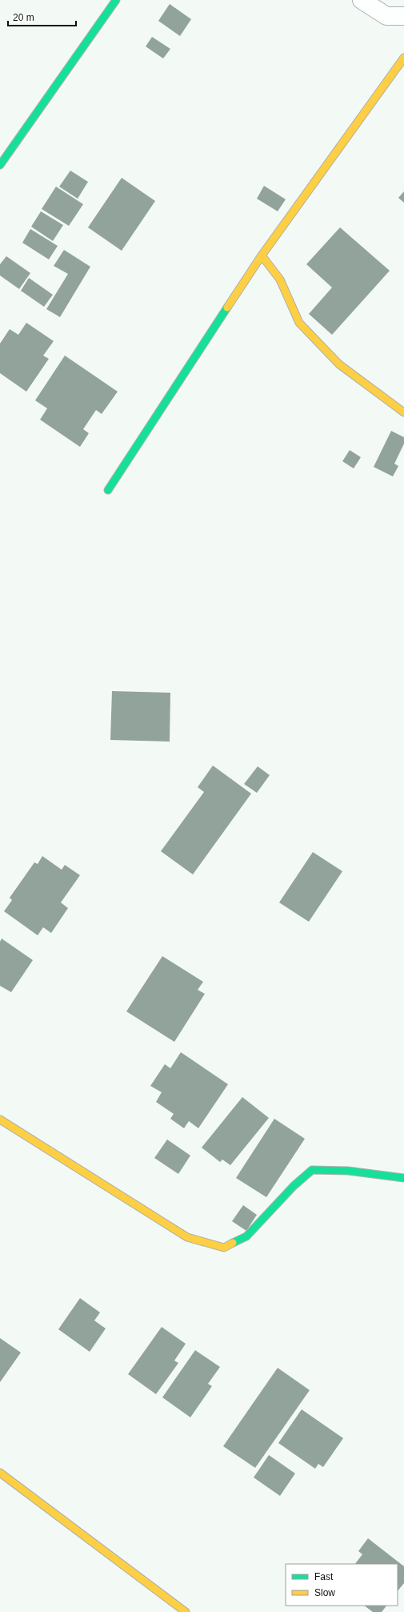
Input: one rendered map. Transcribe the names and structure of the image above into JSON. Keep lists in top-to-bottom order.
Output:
{
  "legend": ["Fast", "Slow"],
  "scale_bar": "20 m"
}
